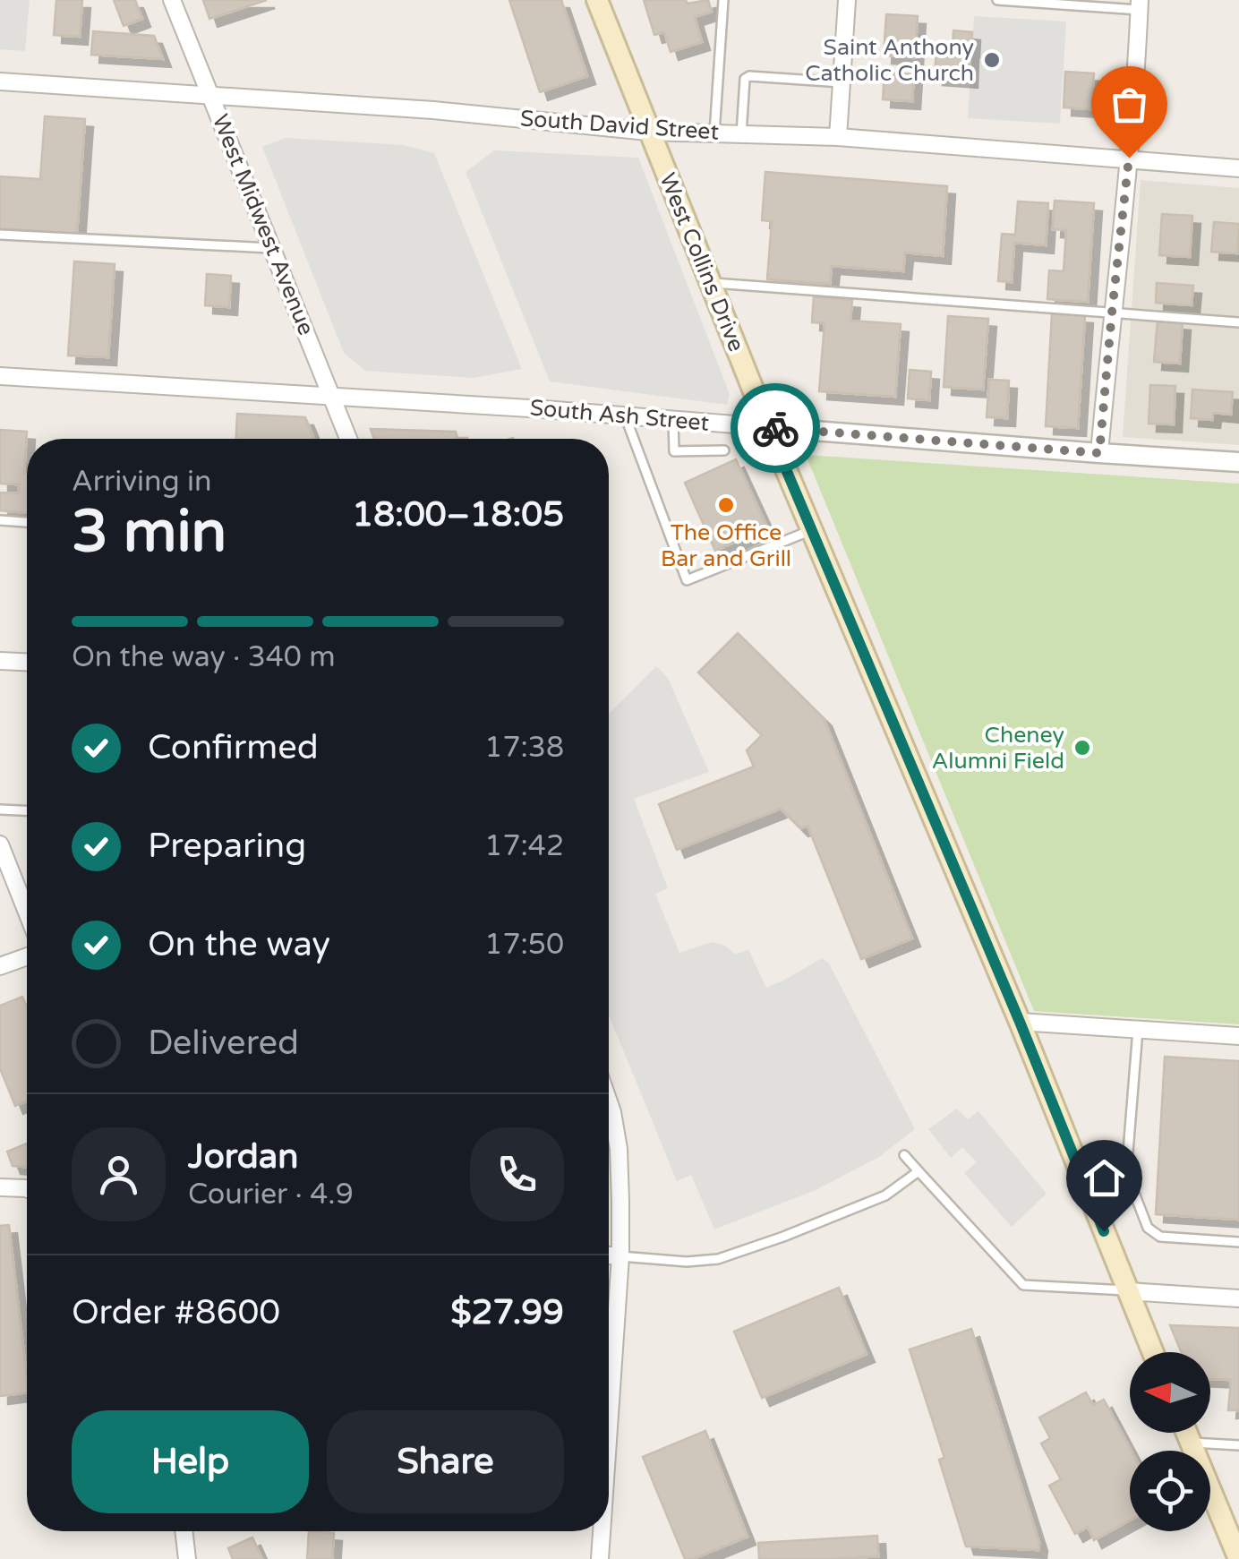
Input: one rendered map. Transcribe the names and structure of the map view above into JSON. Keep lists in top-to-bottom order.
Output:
{
  "streets": {
    "main road": ["West Collins Drive"],
    "street": ["South David Street", "West Midwest Avenue", "South Ash Street"]
  },
  "crossings": [
    ["South David Street", "West Midwest Avenue"],
    ["South David Street", "West Collins Drive"],
    ["West Midwest Avenue", "South Ash Street"],
    ["West Collins Drive", "South Ash Street"]
  ],
  "places": ["Saint Anthony Catholic Church", "The Office Bar and Grill", "Cheney Alumni Field"],
  "north": "left",
  "page": {
    "heading": ["3 min", "Arriving in", "18:00–18:05"],
    "panel": [
      "Jordan",
      "Courier · 4.9",
      "Order #8600",
      "$27.99"
    ],
    "bar": "On the way · 340 m",
    "list": [
      ["Confirmed", "17:38"],
      ["Preparing", "17:42"],
      ["On the way", "17:50"],
      "Delivered"
    ],
    "buttons": ["Help", "Share"]
  }
}
